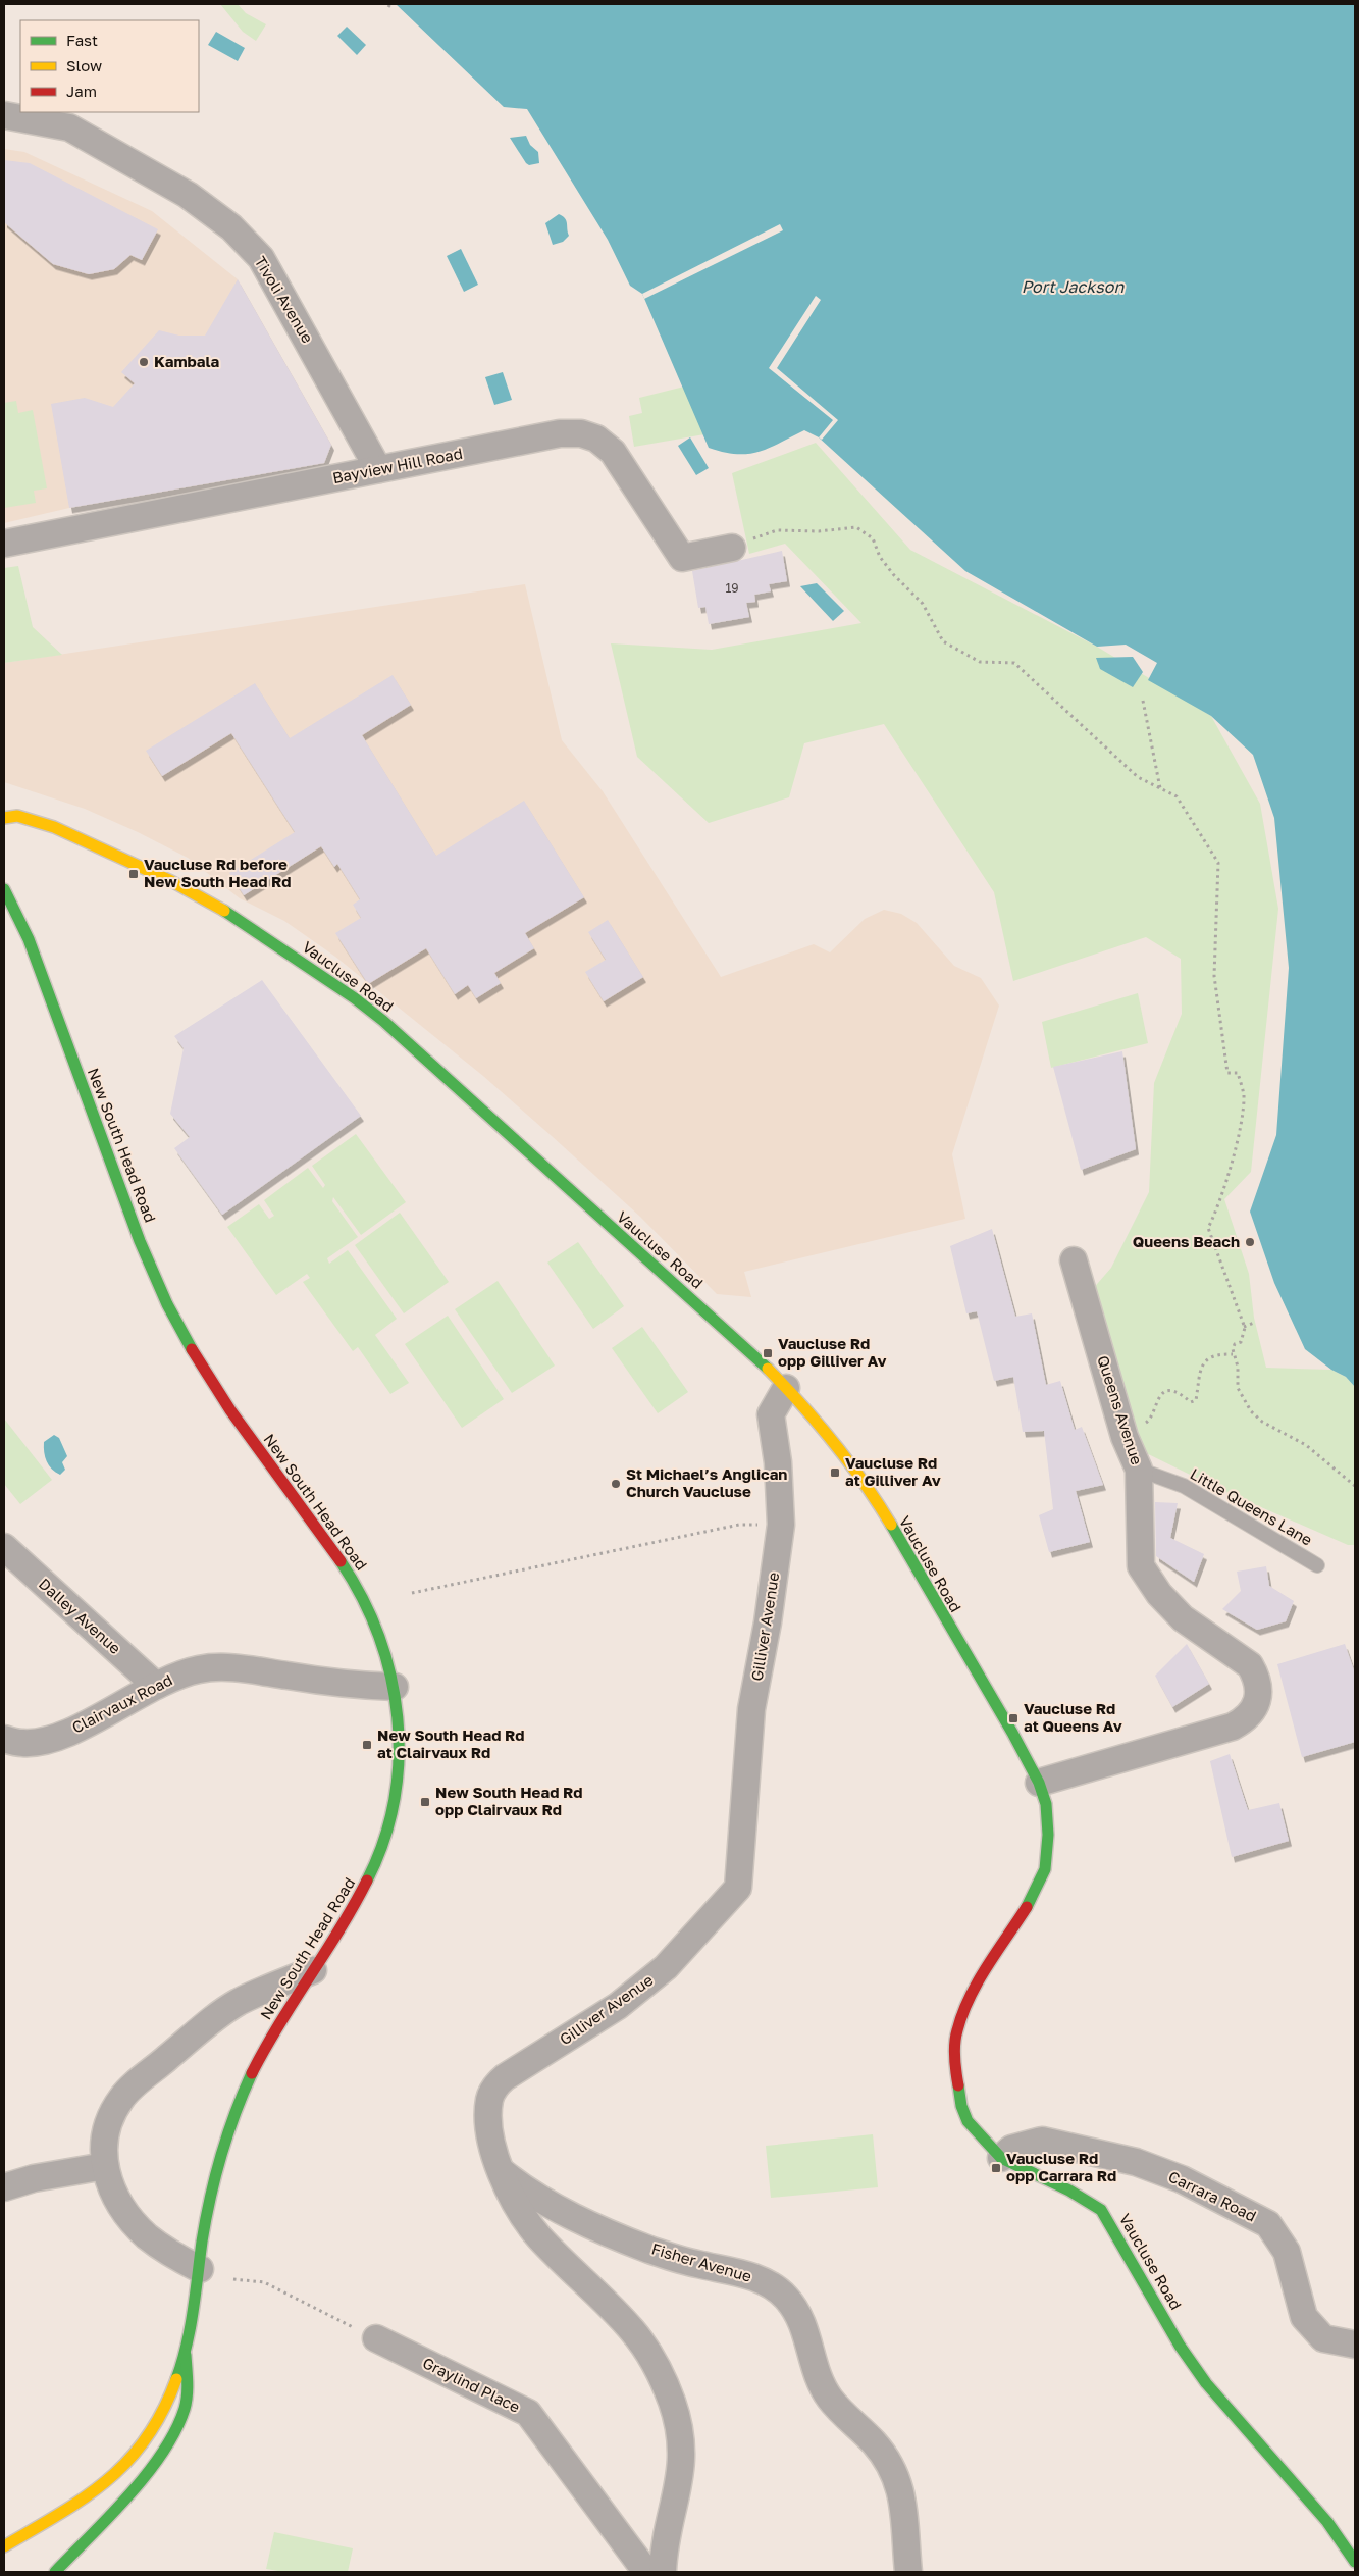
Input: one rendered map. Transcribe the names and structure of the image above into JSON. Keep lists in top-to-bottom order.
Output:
{
  "streets": {
    "street": [
      "Tivoli Avenue",
      "Bayview Hill Road",
      "Vaucluse Road",
      "New South Head Road",
      "Queens Avenue",
      "Dalley Avenue",
      "Gilliver Avenue",
      "Clairvaux Road",
      "Carrara Road",
      "Fisher Avenue",
      "Graylind Place"
    ],
    "lane": ["Little Queens Lane"]
  },
  "crossings": [
    ["Tivoli Avenue", "Bayview Hill Road"],
    ["Vaucluse Road", "Queens Avenue"],
    ["Vaucluse Road", "Gilliver Avenue"],
    ["Vaucluse Road", "Carrara Road"],
    ["New South Head Road", "Clairvaux Road"],
    ["Queens Avenue", "Little Queens Lane"],
    ["Dalley Avenue", "Clairvaux Road"],
    ["Gilliver Avenue", "Fisher Avenue"]
  ],
  "water": ["Port Jackson"],
  "places": {
    "other": ["Kambala", "Queens Beach", "St Michael’s Anglican Church Vaucluse"],
    "transit": [
      "Vaucluse Rd before New South Head Rd",
      "Vaucluse Rd opp Gilliver Av",
      "Vaucluse Rd at Gilliver Av",
      "Vaucluse Rd at Queens Av",
      "New South Head Rd at Clairvaux Rd",
      "New South Head Rd opp Clairvaux Rd",
      "Vaucluse Rd opp Carrara Rd"
    ]
  },
  "house_numbers": ["19"],
  "legend": ["Fast", "Slow", "Jam"]
}
